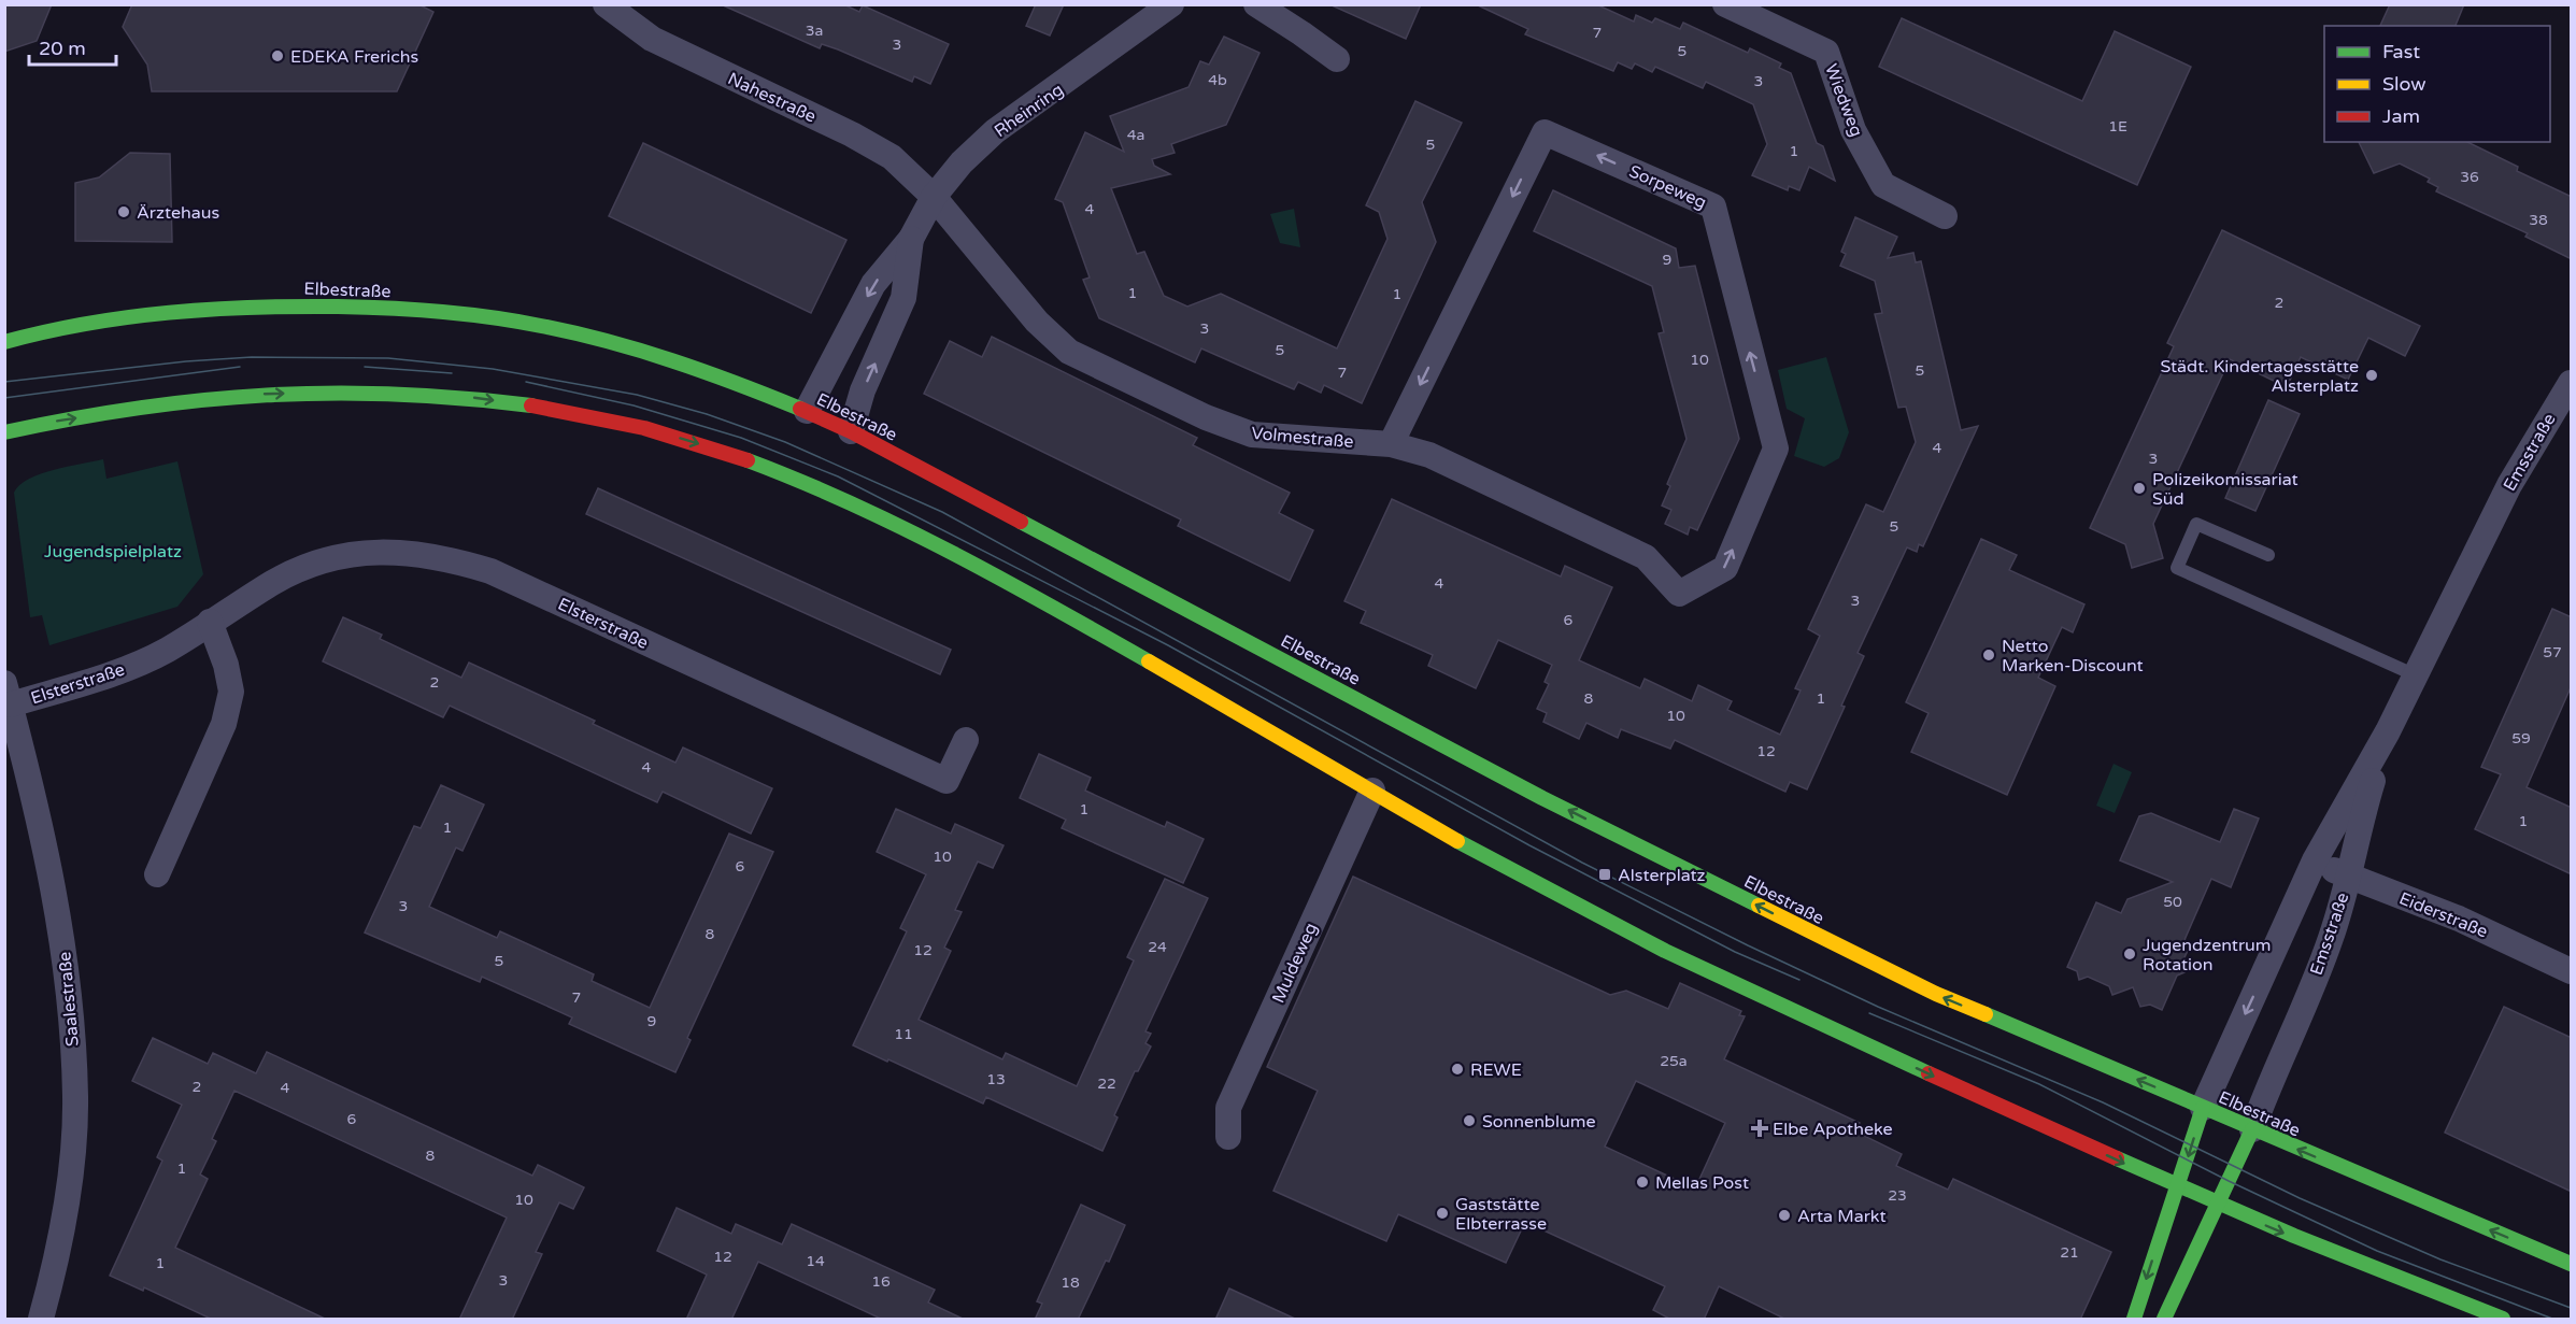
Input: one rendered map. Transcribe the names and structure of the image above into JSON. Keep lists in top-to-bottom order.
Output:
{
  "streets": {
    "street": [
      "Nahestraße",
      "Wiedweg",
      "Rheinring",
      "Sorpeweg",
      "Elbestraße",
      "Volmestraße",
      "Emsstraße",
      "Elsterstraße",
      "Eiderstraße",
      "Muldeweg",
      "Saalestraße"
    ]
  },
  "crossings": [
    ["Nahestraße", "Rheinring"],
    ["Nahestraße", "Volmestraße"],
    ["Rheinring", "Elbestraße"],
    ["Rheinring", "Volmestraße"],
    ["Sorpeweg", "Volmestraße"],
    ["Elbestraße", "Emsstraße"],
    ["Emsstraße", "Eiderstraße"],
    ["Elsterstraße", "Saalestraße"]
  ],
  "parks": ["Jugendspielplatz"],
  "places": {
    "other": [
      "EDEKA Frerichs",
      "Ärztehaus",
      "Städt. Kindertagesstätte Alsterplatz",
      "Polizeikomissariat Süd",
      "Netto Marken-Discount",
      "Jugendzentrum Rotation",
      "REWE",
      "Sonnenblume",
      "Mellas Post",
      "Gaststätte Elbterrasse",
      "Arta Markt"
    ],
    "transit": ["Alsterplatz"],
    "health": ["Elbe Apotheke"]
  },
  "house_numbers": [
    "3a",
    "7",
    "3",
    "5",
    "4b",
    "3",
    "1E",
    "4a",
    "5",
    "1",
    "36",
    "4",
    "38",
    "9",
    "1",
    "1",
    "2",
    "3",
    "5",
    "10",
    "5",
    "7",
    "4",
    "3",
    "5",
    "4",
    "3",
    "6",
    "57",
    "2",
    "8",
    "1",
    "10",
    "59",
    "12",
    "4",
    "1",
    "1",
    "1",
    "10",
    "6",
    "50",
    "3",
    "8",
    "24",
    "12",
    "5",
    "7",
    "9",
    "11",
    "25a",
    "13",
    "22",
    "2",
    "4",
    "6",
    "8",
    "1",
    "23",
    "10",
    "21",
    "12",
    "14",
    "1",
    "3",
    "16",
    "18"
  ],
  "legend": ["Fast", "Slow", "Jam"],
  "scale_bar": "20 m"
}
